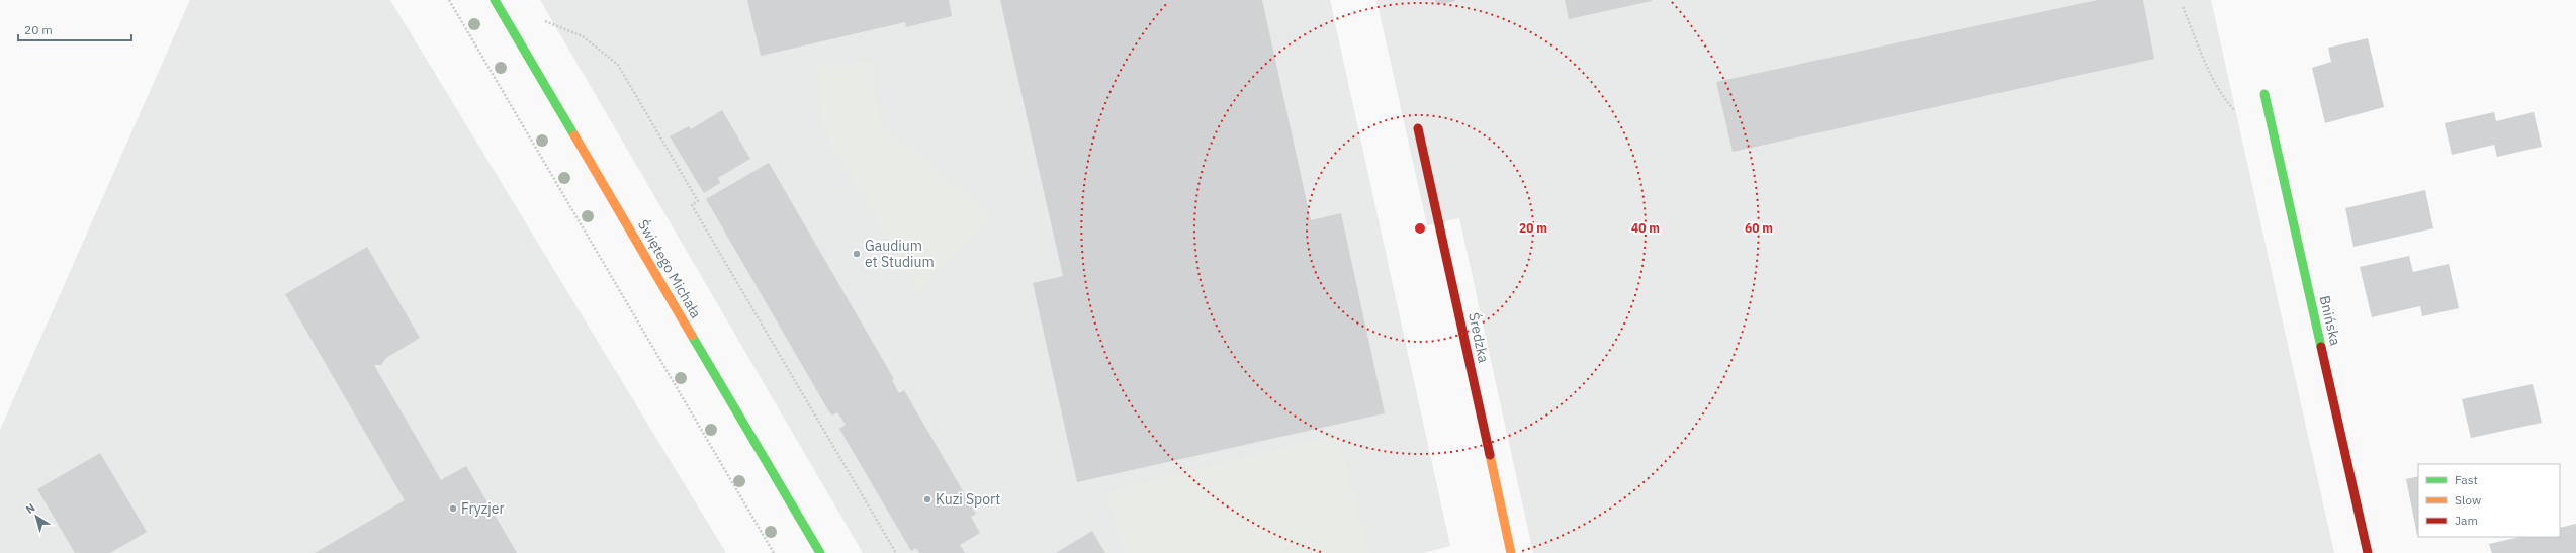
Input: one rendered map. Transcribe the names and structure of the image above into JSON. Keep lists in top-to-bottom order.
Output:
{
  "streets": {
    "street": ["Świętego Michała", "Bnińska", "Średzka"]
  },
  "places": ["Gaudium et Studium", "Kuzi Sport", "Fryzjer"],
  "legend": ["Fast", "Slow", "Jam"],
  "scale_bar": "20 m",
  "north": "top left",
  "rings": ["20 m", "40 m", "60 m"]
}
